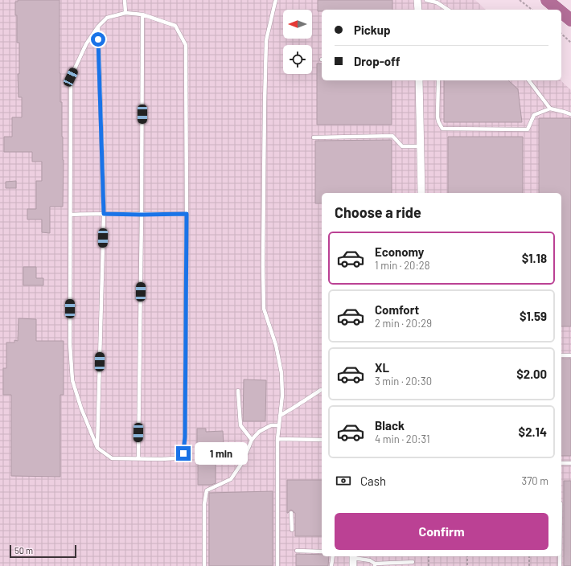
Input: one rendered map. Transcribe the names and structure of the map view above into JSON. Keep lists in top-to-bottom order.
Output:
{
  "scale_bar": "50 m",
  "north": "left",
  "page": {
    "banner": ["Pickup", "Drop-off"],
    "heading": "Choose a ride",
    "list": [
      {
        "name": "Economy",
        "note": "1 min · 20:28",
        "value": "$1.18"
      },
      {
        "name": "Comfort",
        "note": "2 min · 20:29",
        "value": "$1.59"
      },
      {
        "name": "XL",
        "note": "3 min · 20:30",
        "value": "$2.00"
      },
      {
        "name": "Black",
        "note": "4 min · 20:31",
        "value": "$2.14"
      }
    ],
    "bubble": "1 min",
    "pay": ["Cash", "370 m"],
    "buttons": "Confirm",
    "scale": "50 m"
  }
}
